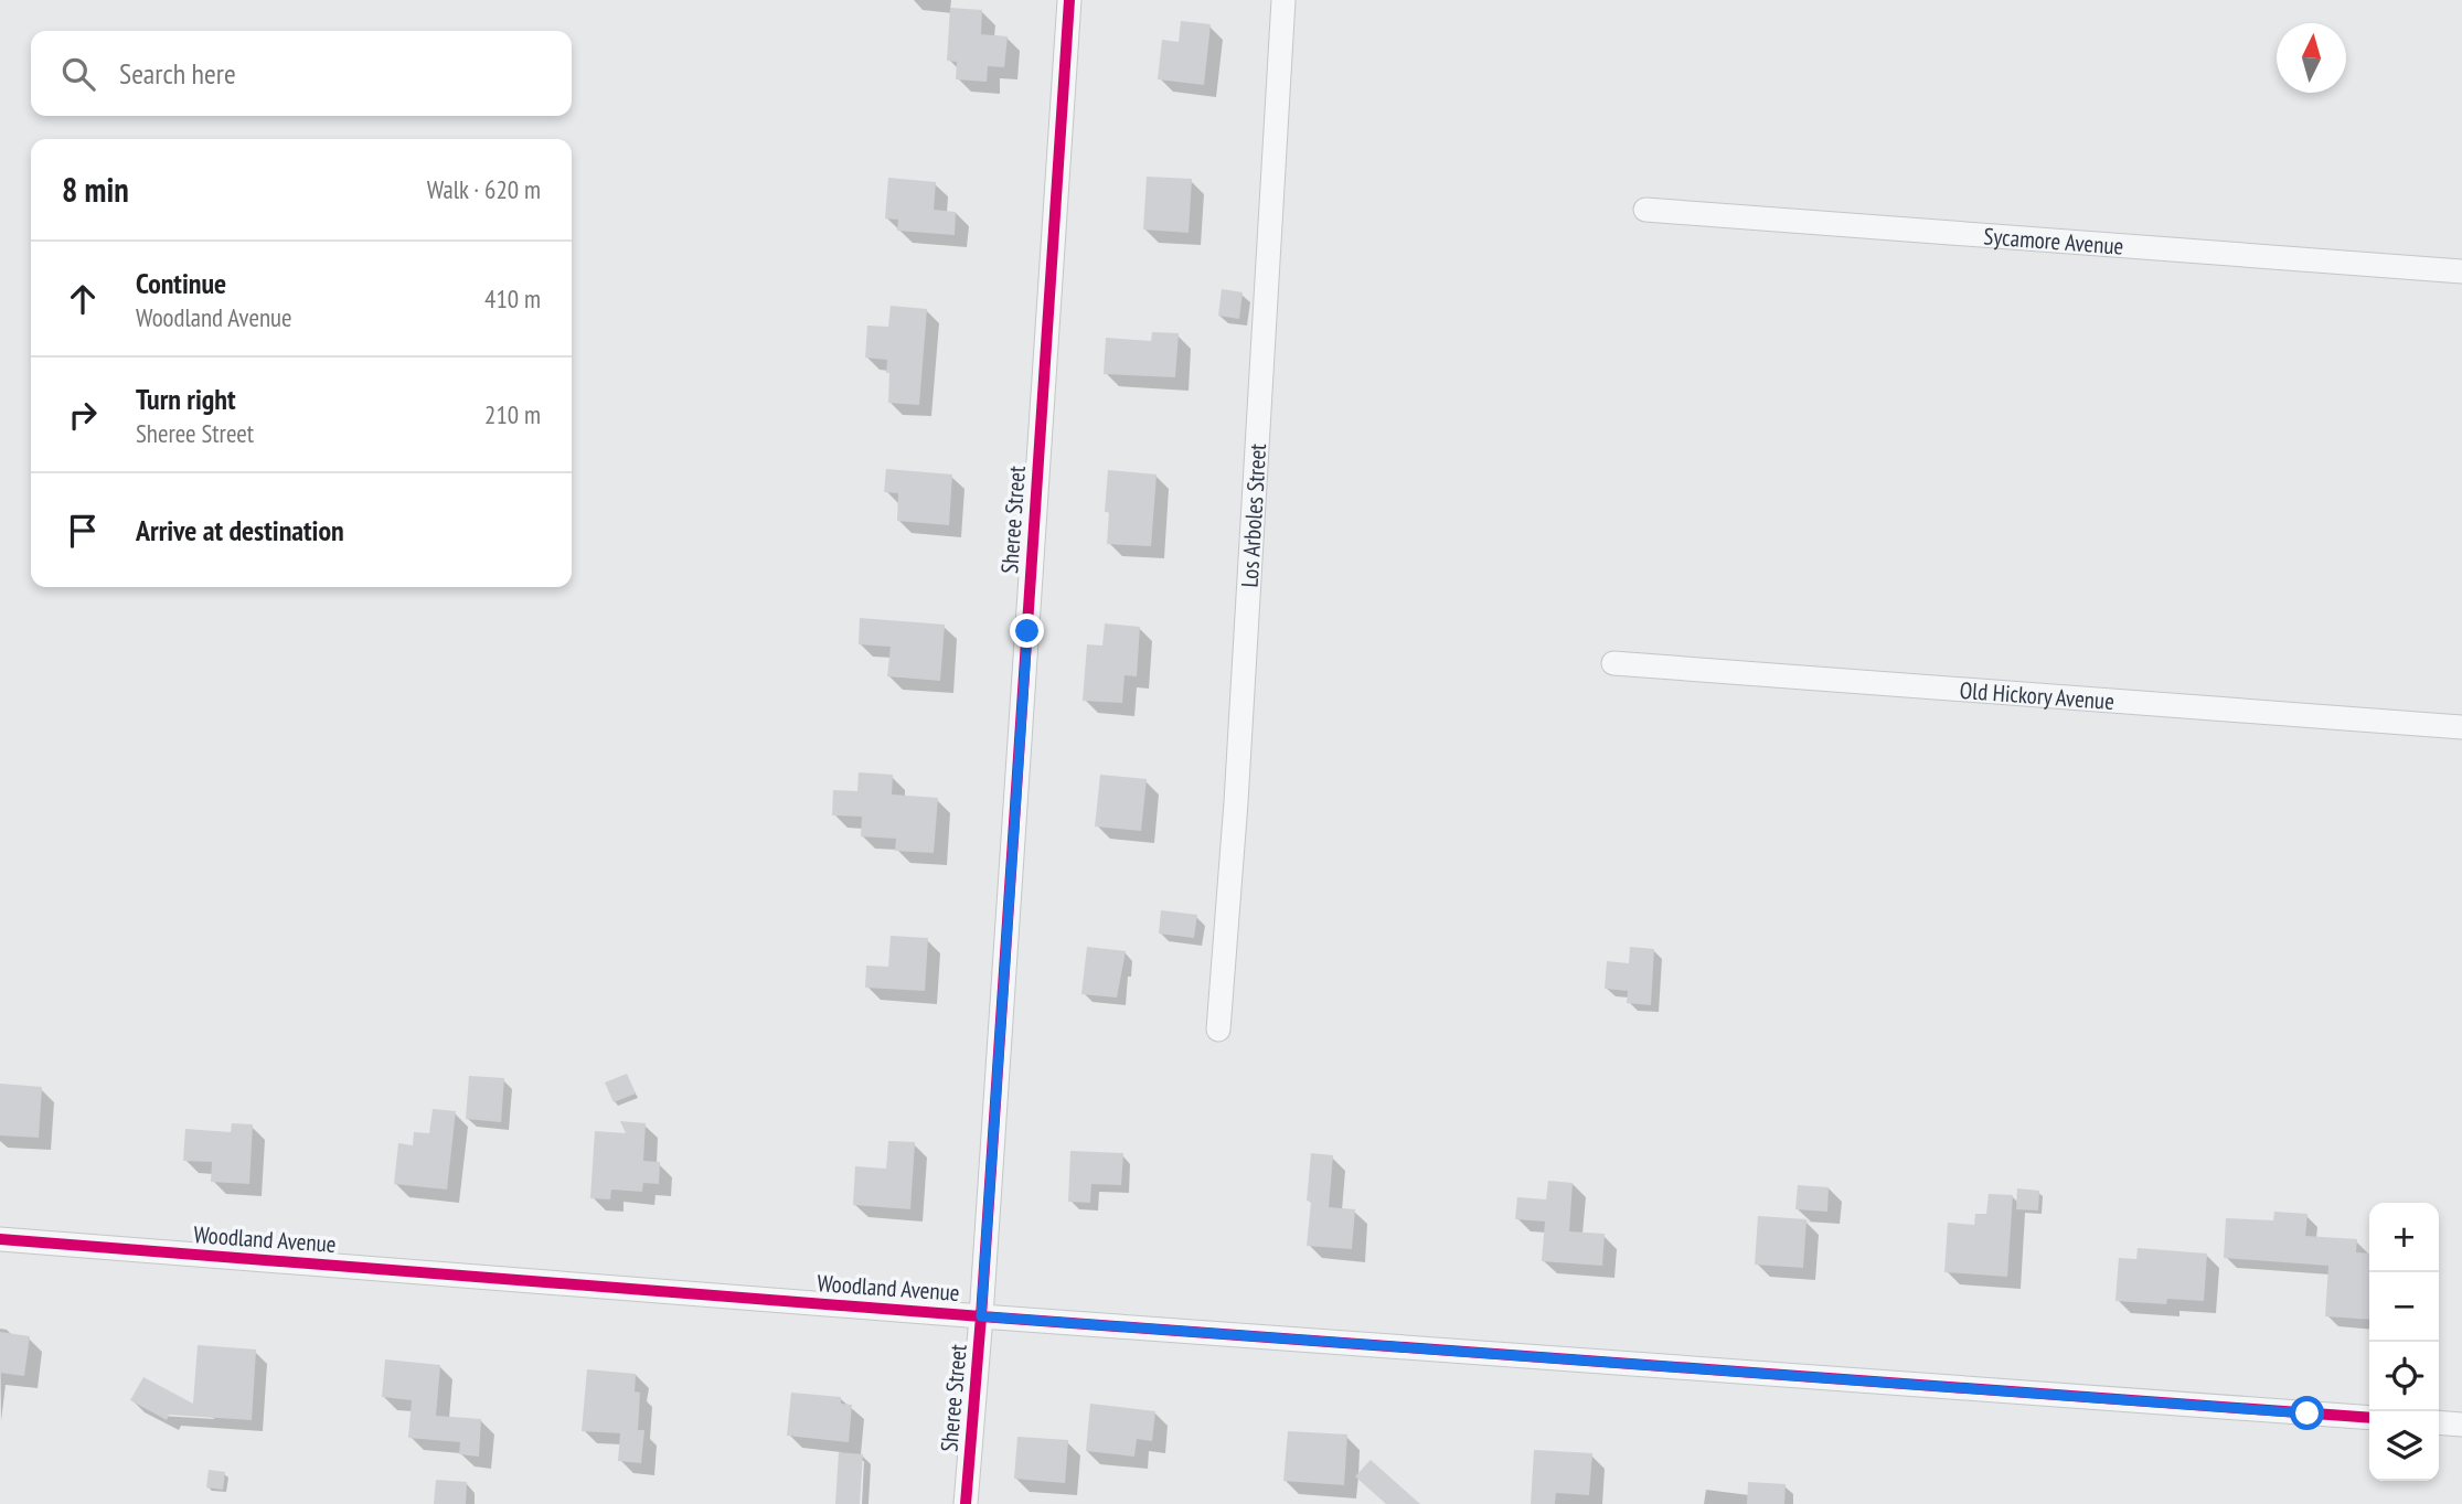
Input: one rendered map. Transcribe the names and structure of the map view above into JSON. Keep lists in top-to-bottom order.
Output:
{
  "streets": {
    "street": [
      "Sycamore Avenue",
      "Los Arboles Street",
      "Sheree Street",
      "Old Hickory Avenue",
      "Woodland Avenue"
    ]
  },
  "crossings": [
    ["Sheree Street", "Woodland Avenue"]
  ],
  "north": "top",
  "page": {
    "search": "Search here",
    "heading": ["8 min", "Walk · 620 m"],
    "list": [
      ["Continue", "Woodland Avenue", "410 m"],
      ["Turn right", "Sheree Street", "210 m"],
      "Arrive at destination"
    ],
    "map_buttons": ["+", "−"]
  }
}
